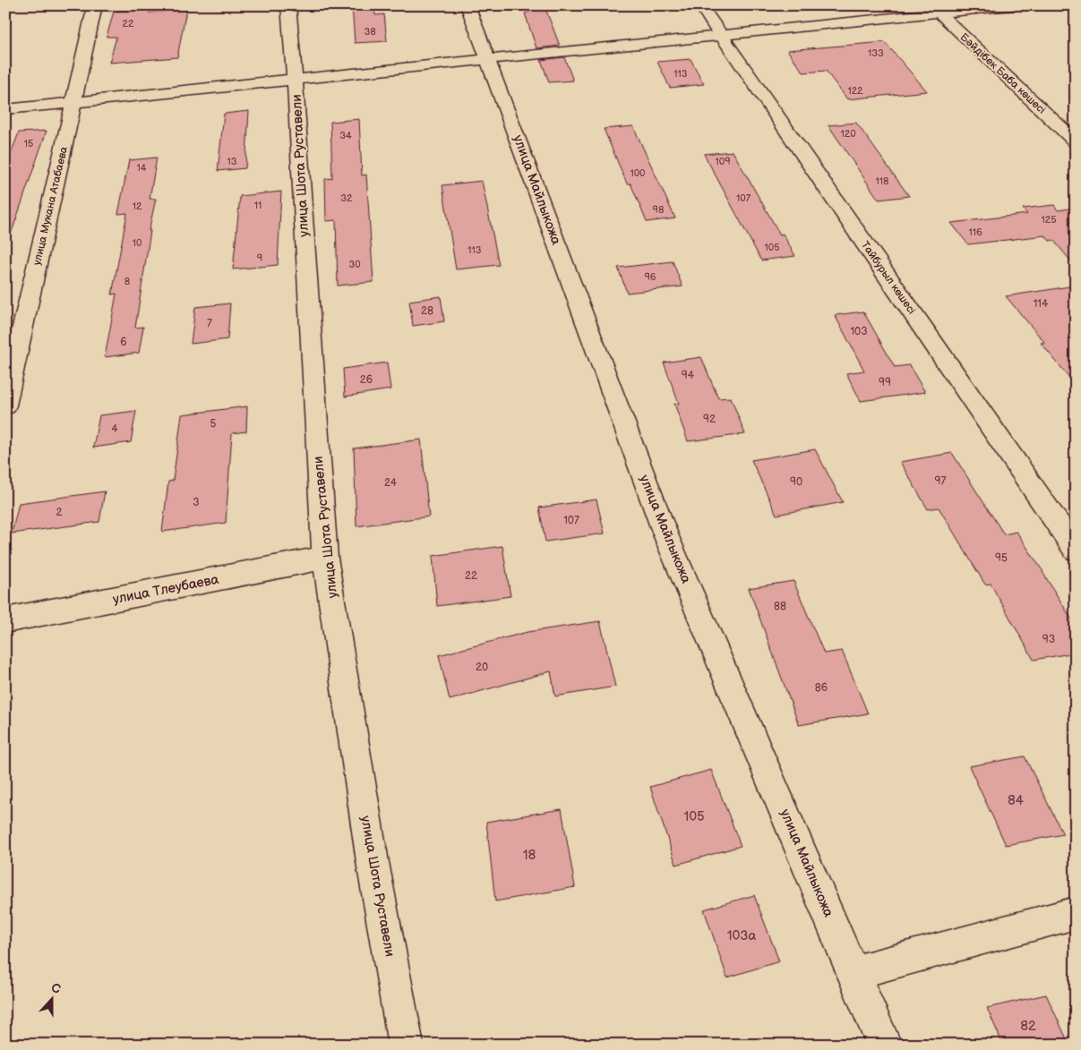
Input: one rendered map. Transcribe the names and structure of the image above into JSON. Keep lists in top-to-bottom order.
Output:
{
  "streets": {
    "street": [
      "Бәйдібек Баба көшесі",
      "улица Шота Руставели",
      "улица Майлыкожа",
      "улица Мукана Атабаева",
      "Тайбурыл көшесі",
      "улица Тлеубаева"
    ]
  },
  "crossings": [
    ["улица Шота Руставели", "улица Тлеубаева"]
  ],
  "house_numbers": [
    "22",
    "38",
    "133",
    "113",
    "122",
    "120",
    "34",
    "15",
    "13",
    "109",
    "14",
    "100",
    "118",
    "32",
    "107",
    "11",
    "12",
    "98",
    "125",
    "116",
    "10",
    "105",
    "113",
    "9",
    "30",
    "96",
    "8",
    "114",
    "28",
    "7",
    "103",
    "6",
    "94",
    "26",
    "99",
    "92",
    "5",
    "4",
    "97",
    "90",
    "24",
    "3",
    "2",
    "107",
    "95",
    "22",
    "88",
    "93",
    "20",
    "86",
    "84",
    "105",
    "18",
    "103а",
    "82"
  ],
  "north": "top"
}
